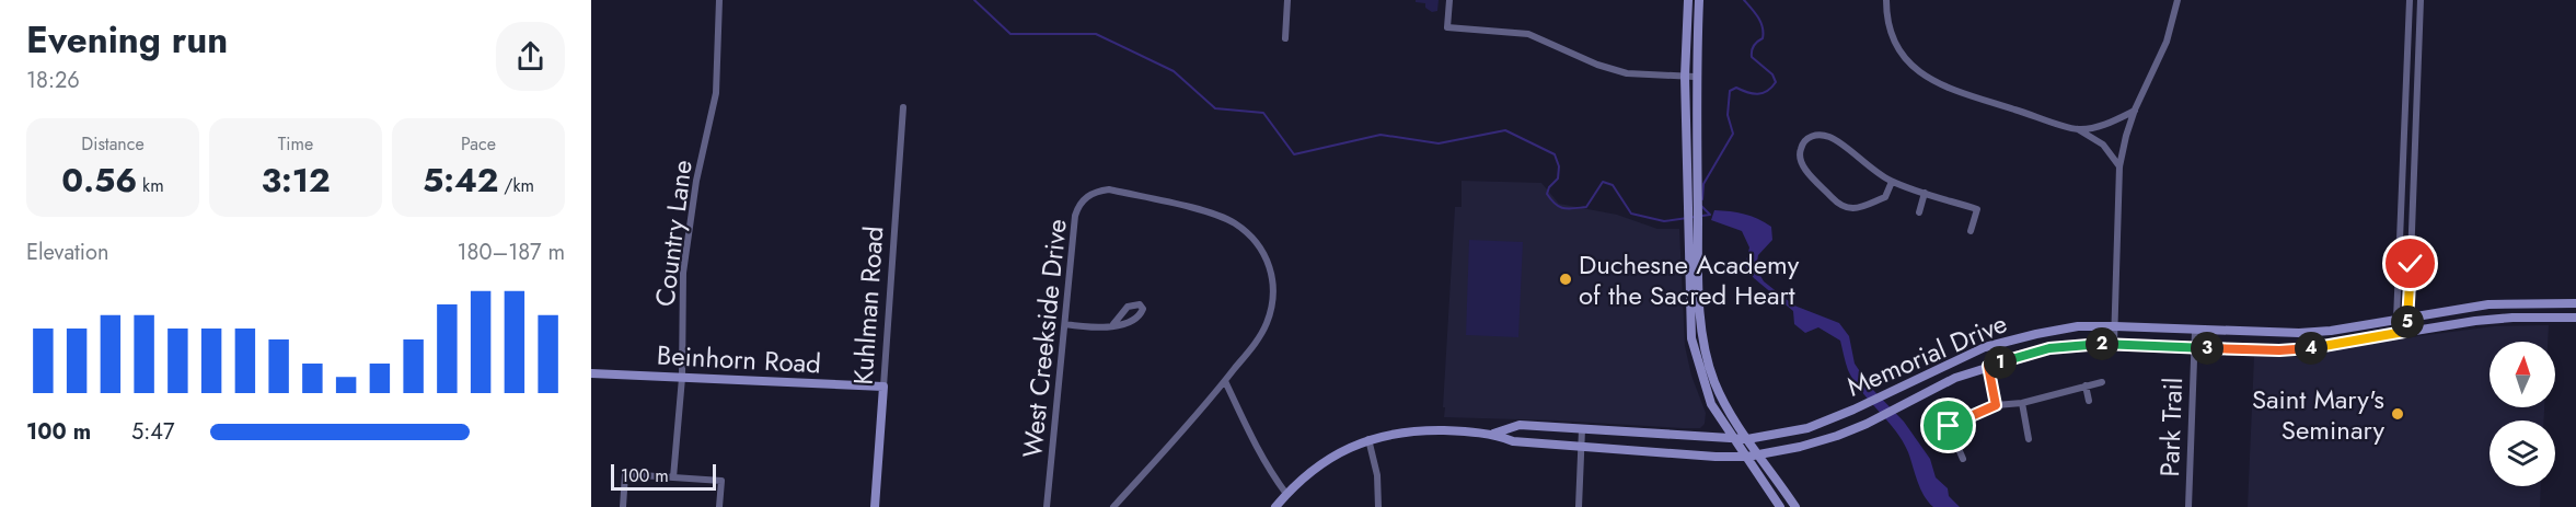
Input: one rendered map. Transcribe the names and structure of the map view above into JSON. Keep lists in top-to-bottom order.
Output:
{
  "streets": {
    "main road": ["Kuhlman Road", "Memorial Drive", "Beinhorn Road"],
    "street": ["Country Lane", "West Creekside Drive", "Park Trail"]
  },
  "crossings": [
    ["Country Lane", "Beinhorn Road"],
    ["Kuhlman Road", "Beinhorn Road"],
    ["Memorial Drive", "Park Trail"]
  ],
  "places": ["Duchesne Academy of the Sacred Heart", "Saint Mary's Seminary"],
  "scale_bar": "100 m",
  "north": "top",
  "page": {
    "heading": ["Evening run", "18:26"],
    "stats": [
      ["Distance", "0.56 km"],
      ["Time", "3:12"],
      ["Pace", "5:42 /km"]
    ],
    "chart": ["Elevation", "180–187 m"],
    "pins": [
      "5",
      "2",
      "3",
      "4",
      "1"
    ],
    "list": [
      {
        "name": "100 m",
        "note": "5:47"
      }
    ],
    "scale": "100 m"
  }
}
